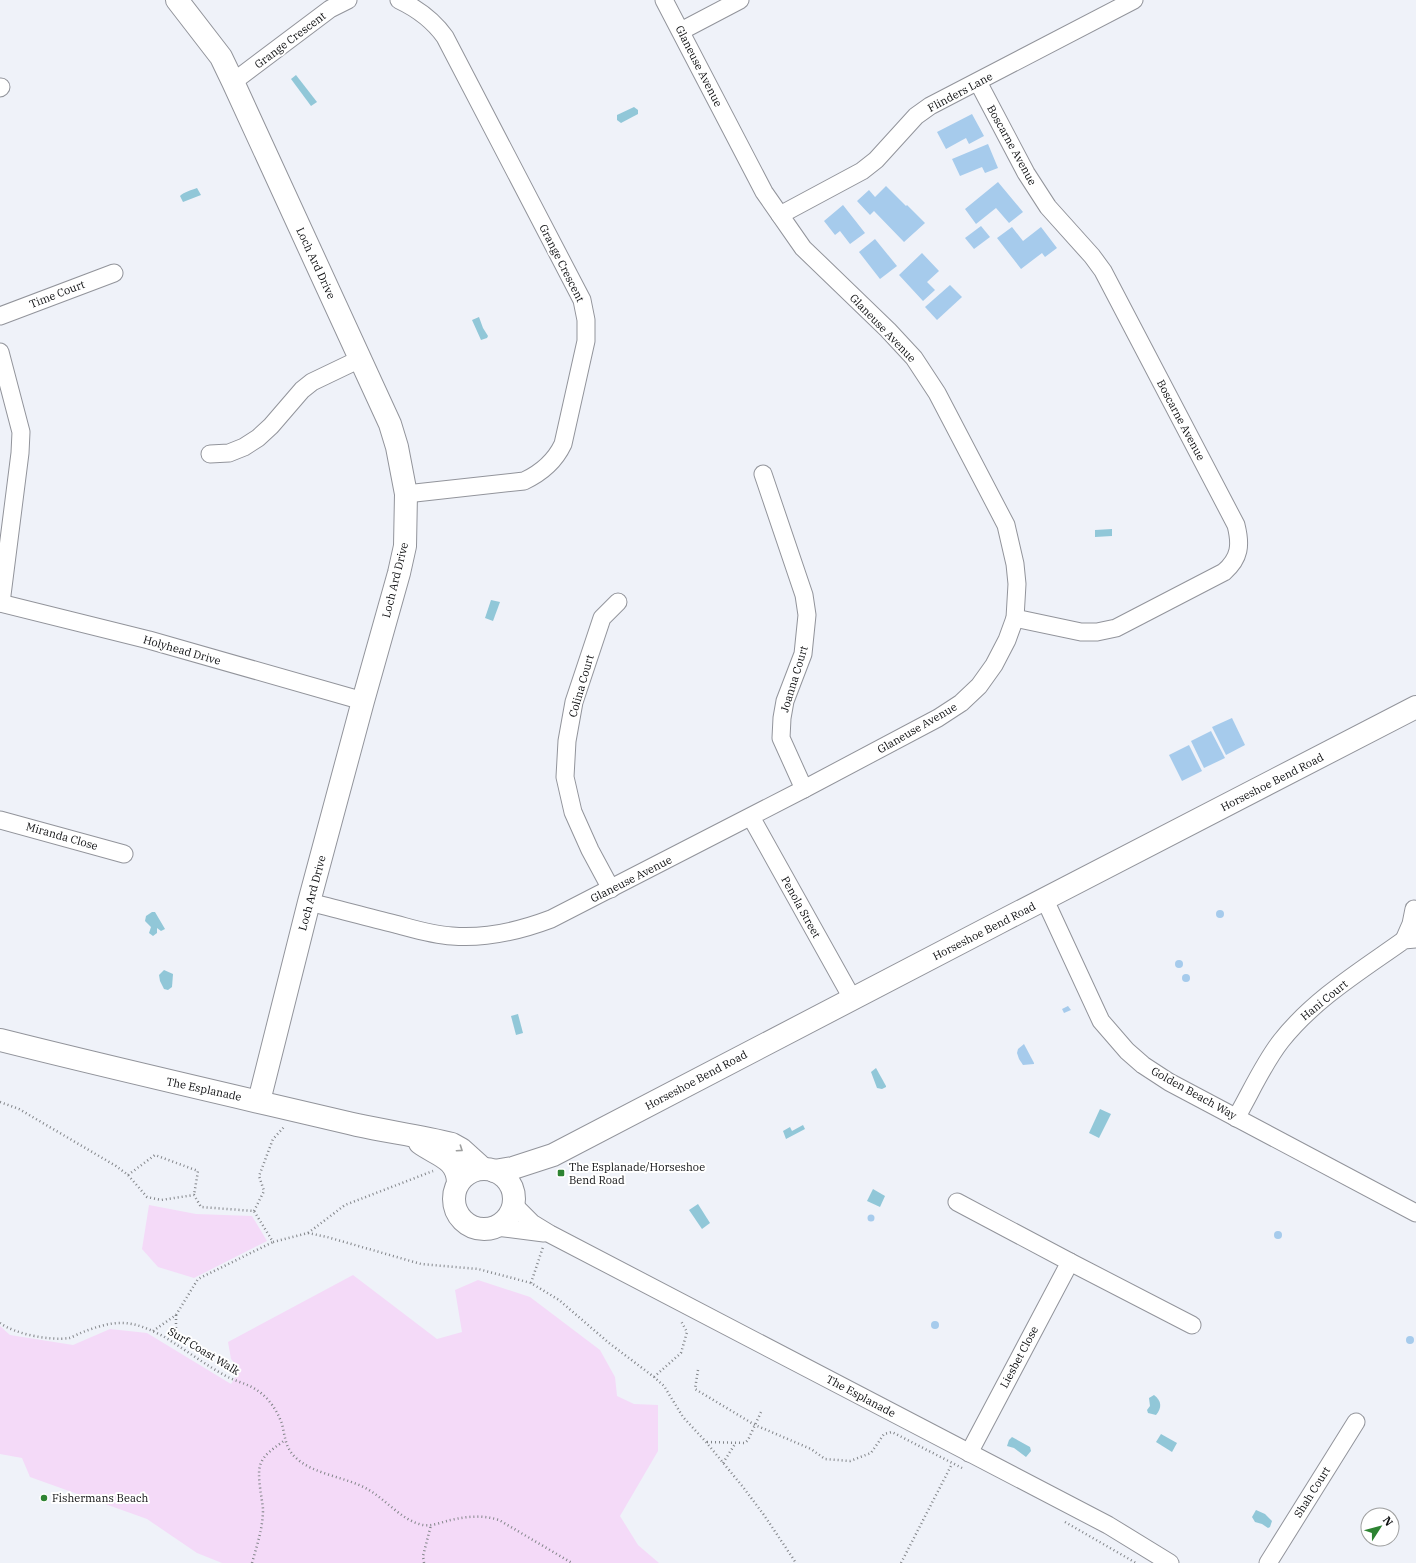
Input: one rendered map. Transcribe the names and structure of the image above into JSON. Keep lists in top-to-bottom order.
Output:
{
  "streets": {
    "street": [
      "Grange Crescent",
      "Glaneuse Avenue",
      "Flinders Lane",
      "Boscarne Avenue",
      "Loch Ard Drive",
      "Time Court",
      "Holyhead Drive",
      "Joanna Court",
      "Colina Court",
      "Horseshoe Bend Road",
      "Miranda Close",
      "Penola Street",
      "Hani Court",
      "The Esplanade",
      "Golden Beach Way",
      "Liesbet Close",
      "Shah Court"
    ],
    "path": ["Surf Coast Walk"]
  },
  "crossings": [
    ["Grange Crescent", "Loch Ard Drive"],
    ["Glaneuse Avenue", "Flinders Lane"],
    ["Glaneuse Avenue", "Boscarne Avenue"],
    ["Glaneuse Avenue", "Loch Ard Drive"],
    ["Glaneuse Avenue", "Joanna Court"],
    ["Glaneuse Avenue", "Colina Court"],
    ["Glaneuse Avenue", "Penola Street"],
    ["Flinders Lane", "Boscarne Avenue"],
    ["Loch Ard Drive", "Holyhead Drive"],
    ["Loch Ard Drive", "The Esplanade"],
    ["Horseshoe Bend Road", "Penola Street"],
    ["Horseshoe Bend Road", "The Esplanade"],
    ["Horseshoe Bend Road", "Golden Beach Way"],
    ["Hani Court", "Golden Beach Way"],
    ["The Esplanade", "Liesbet Close"]
  ],
  "places": {
    "transit": ["The Esplanade/Horseshoe Bend Road"],
    "other": ["Fishermans Beach"]
  },
  "north": "top right"
}
